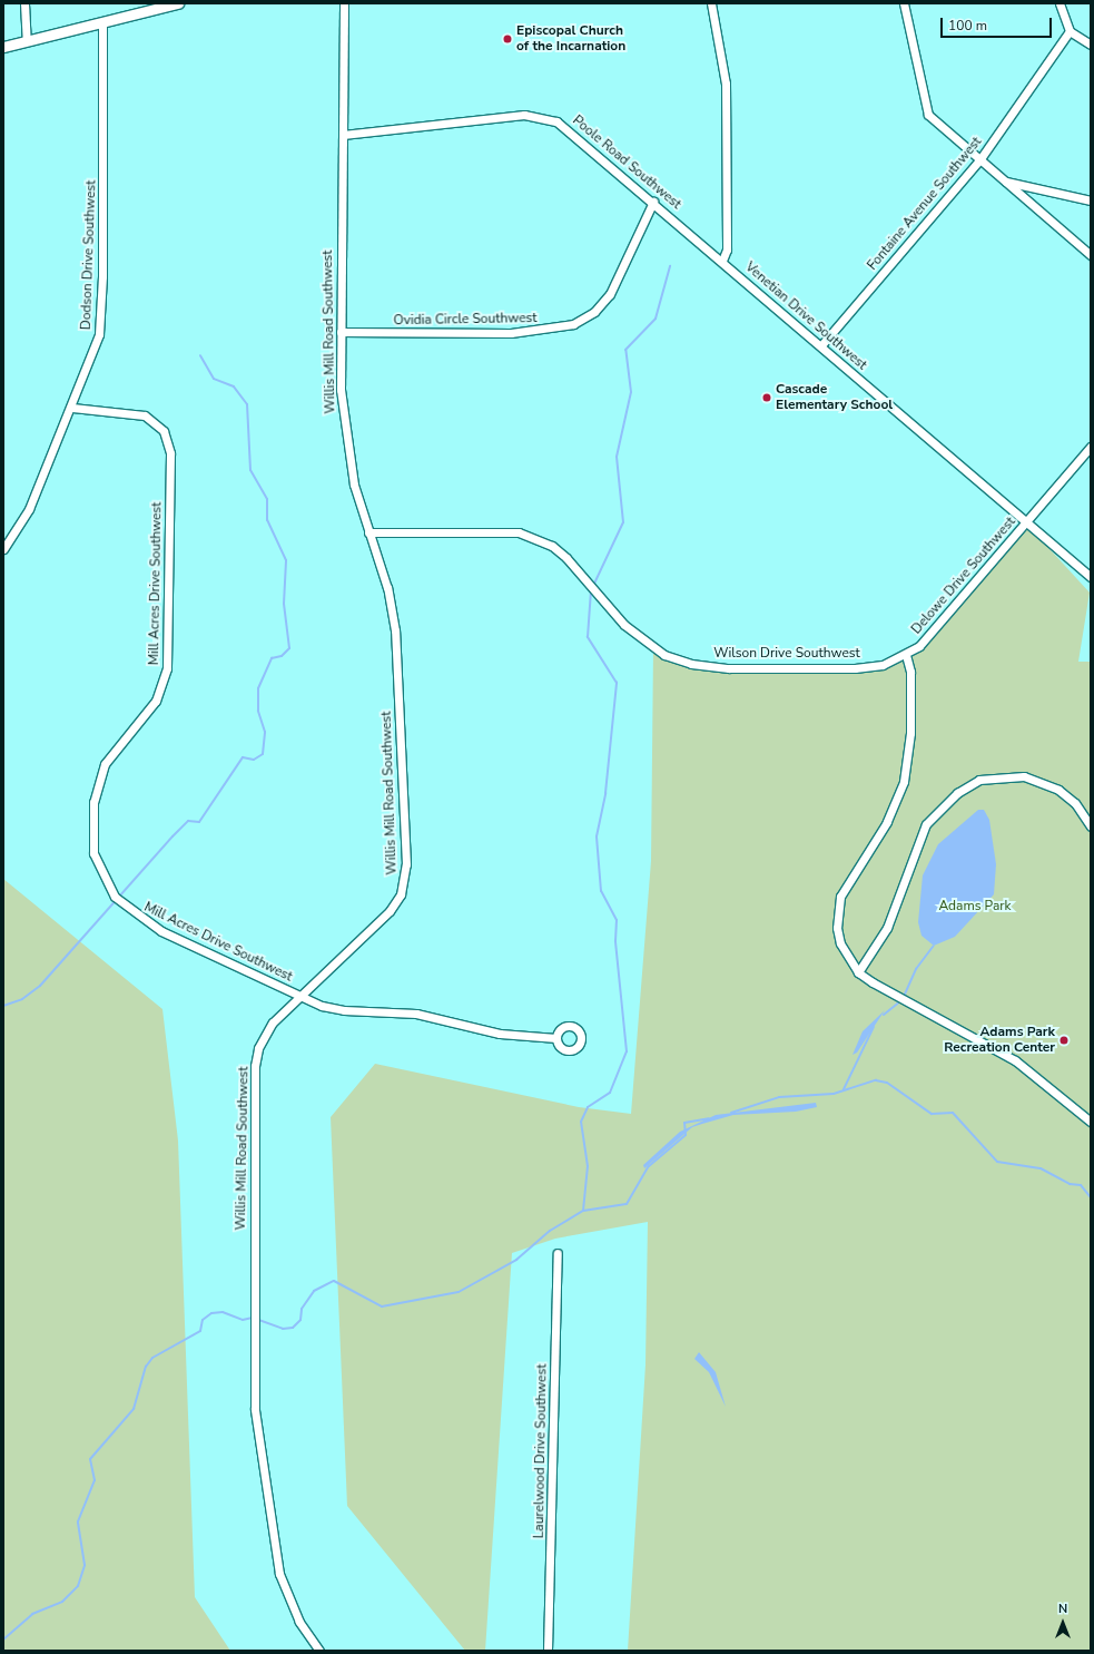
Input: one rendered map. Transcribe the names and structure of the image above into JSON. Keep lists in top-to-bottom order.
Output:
{
  "streets": {
    "street": [
      "Poole Road Southwest",
      "Fontaine Avenue Southwest",
      "Dodson Drive Southwest",
      "Venetian Drive Southwest",
      "Ovidia Circle Southwest",
      "Willis Mill Road Southwest",
      "Delowe Drive Southwest",
      "Mill Acres Drive Southwest",
      "Wilson Drive Southwest",
      "Laurelwood Drive Southwest"
    ]
  },
  "crossings": [
    ["Poole Road Southwest", "Venetian Drive Southwest"],
    ["Poole Road Southwest", "Ovidia Circle Southwest"],
    ["Poole Road Southwest", "Willis Mill Road Southwest"],
    ["Fontaine Avenue Southwest", "Venetian Drive Southwest"],
    ["Dodson Drive Southwest", "Mill Acres Drive Southwest"],
    ["Venetian Drive Southwest", "Delowe Drive Southwest"],
    ["Ovidia Circle Southwest", "Willis Mill Road Southwest"],
    ["Willis Mill Road Southwest", "Mill Acres Drive Southwest"],
    ["Willis Mill Road Southwest", "Wilson Drive Southwest"],
    ["Delowe Drive Southwest", "Wilson Drive Southwest"]
  ],
  "parks": ["Adams Park"],
  "places": ["Episcopal Church of the Incarnation", "Cascade Elementary School", "Adams Park Recreation Center"],
  "scale_bar": "100 m",
  "north": "top"
}
